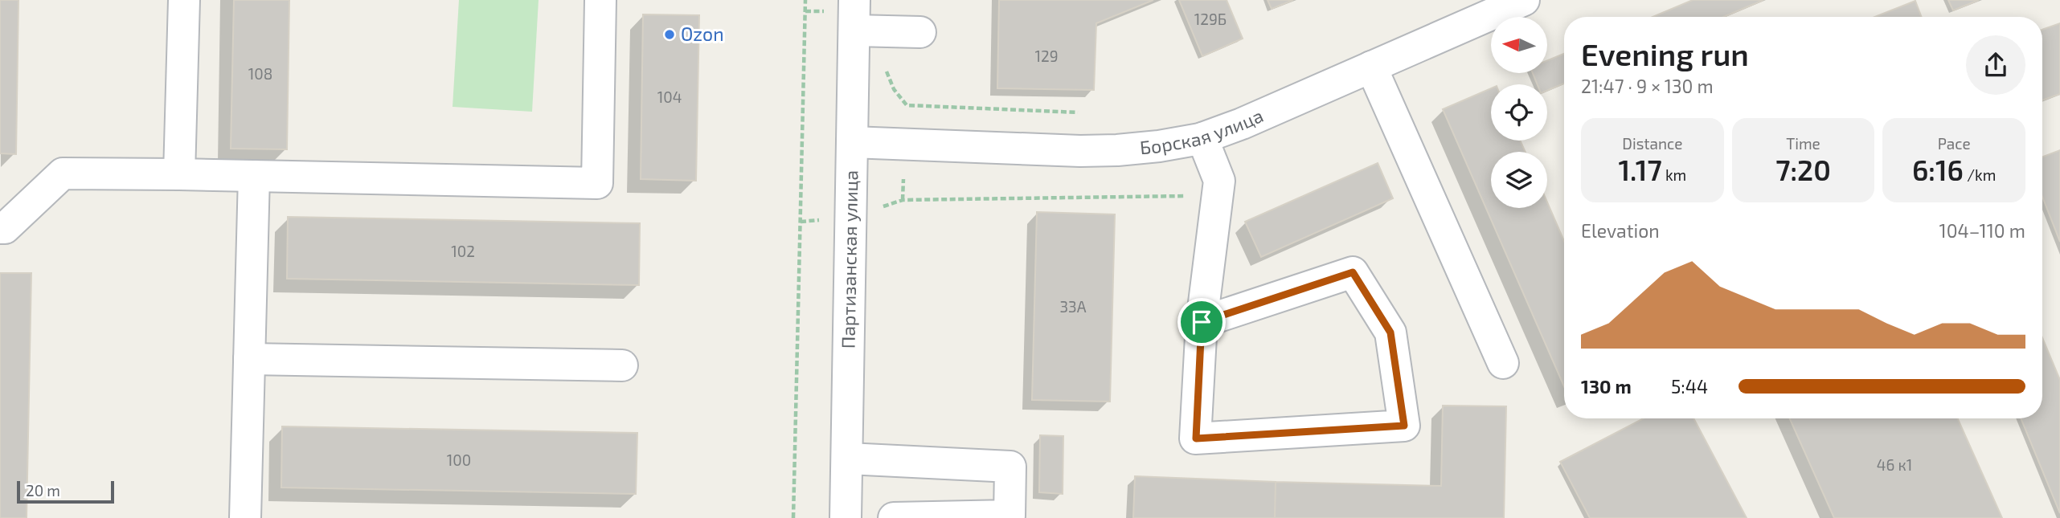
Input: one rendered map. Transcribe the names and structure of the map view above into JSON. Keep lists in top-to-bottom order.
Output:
{
  "streets": {
    "street": ["Борская улица", "Партизанская улица"]
  },
  "crossings": [
    ["Борская улица", "Партизанская улица"]
  ],
  "places": ["Ozon"],
  "house_numbers": [
    "129Б",
    "129",
    "108",
    "104",
    "102",
    "33А",
    "100",
    "46 к1"
  ],
  "scale_bar": "20 m",
  "north": "left",
  "page": {
    "heading": ["Evening run", "21:47 · 9 × 130 m"],
    "stats": [
      ["Distance", "1.17 km"],
      ["Time", "7:20"],
      ["Pace", "6:16 /km"]
    ],
    "chart": ["Elevation", "104–110 m"],
    "list": [
      {
        "name": "130 m",
        "note": "5:44"
      }
    ],
    "scale": "20 m"
  }
}
